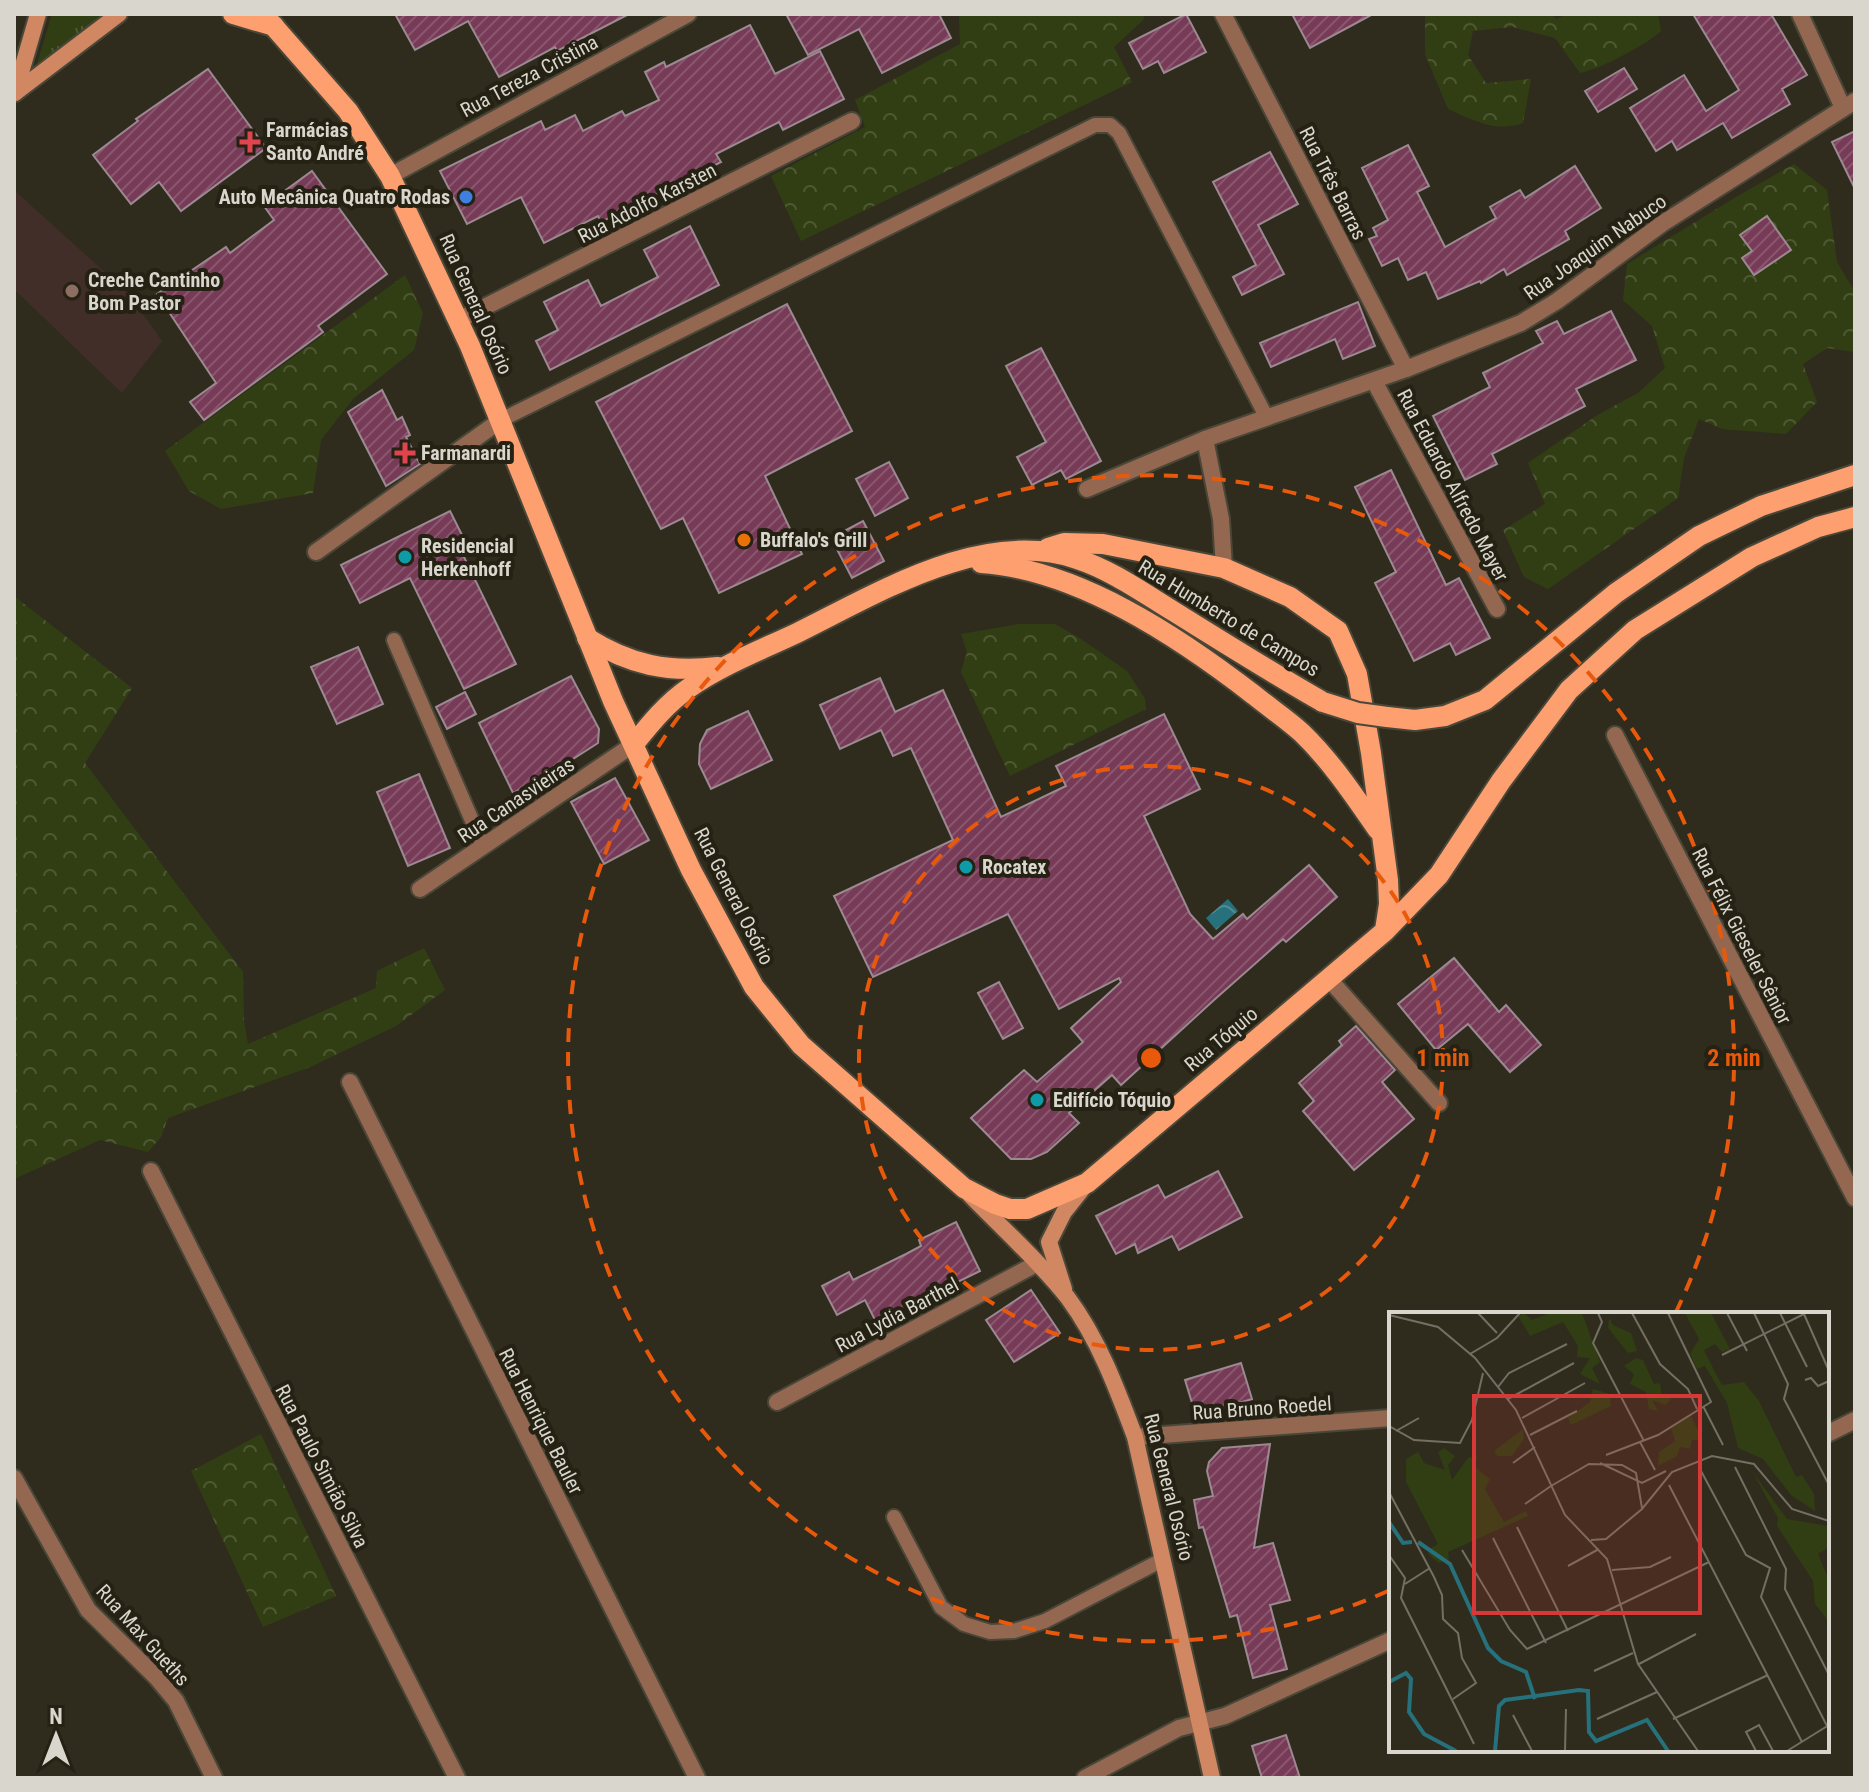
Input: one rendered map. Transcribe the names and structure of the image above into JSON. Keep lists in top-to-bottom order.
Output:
{
  "streets": {
    "main road": ["Rua General Osório", "Rua Humberto de Campos", "Rua Tóquio"],
    "street": [
      "Rua Tereza Cristina",
      "Rua Três Barras",
      "Rua Adolfo Karsten",
      "Rua Joaquim Nabuco",
      "Rua Eduardo Alfredo Mayer",
      "Rua Canasvieiras",
      "Rua Félix Gieseler Sênior",
      "Rua Lydia Barthel",
      "Rua Bruno Roedel",
      "Rua Henrique Bauler",
      "Rua Paulo Simião Silva",
      "Rua Max Gueths"
    ]
  },
  "crossings": [
    ["Rua Tereza Cristina", "Rua General Osório"],
    ["Rua Três Barras", "Rua Joaquim Nabuco"],
    ["Rua Adolfo Karsten", "Rua General Osório"],
    ["Rua Joaquim Nabuco", "Rua Eduardo Alfredo Mayer"],
    ["Rua General Osório", "Rua Humberto de Campos"],
    ["Rua General Osório", "Rua Canasvieiras"],
    ["Rua General Osório", "Rua Tóquio"],
    ["Rua General Osório", "Rua Lydia Barthel"],
    ["Rua General Osório", "Rua Bruno Roedel"],
    ["Rua Humberto de Campos", "Rua Canasvieiras"]
  ],
  "places": {
    "health": ["Farmácias Santo André", "Farmanardi"],
    "other": [
      "Auto Mecânica Quatro Rodas",
      "Creche Cantinho Bom Pastor",
      "Buffalo's Grill",
      "Residencial Herkenhoff",
      "Rocatex",
      "Edifício Tóquio"
    ]
  },
  "north": "top",
  "rings": ["1 min", "2 min"]
}
